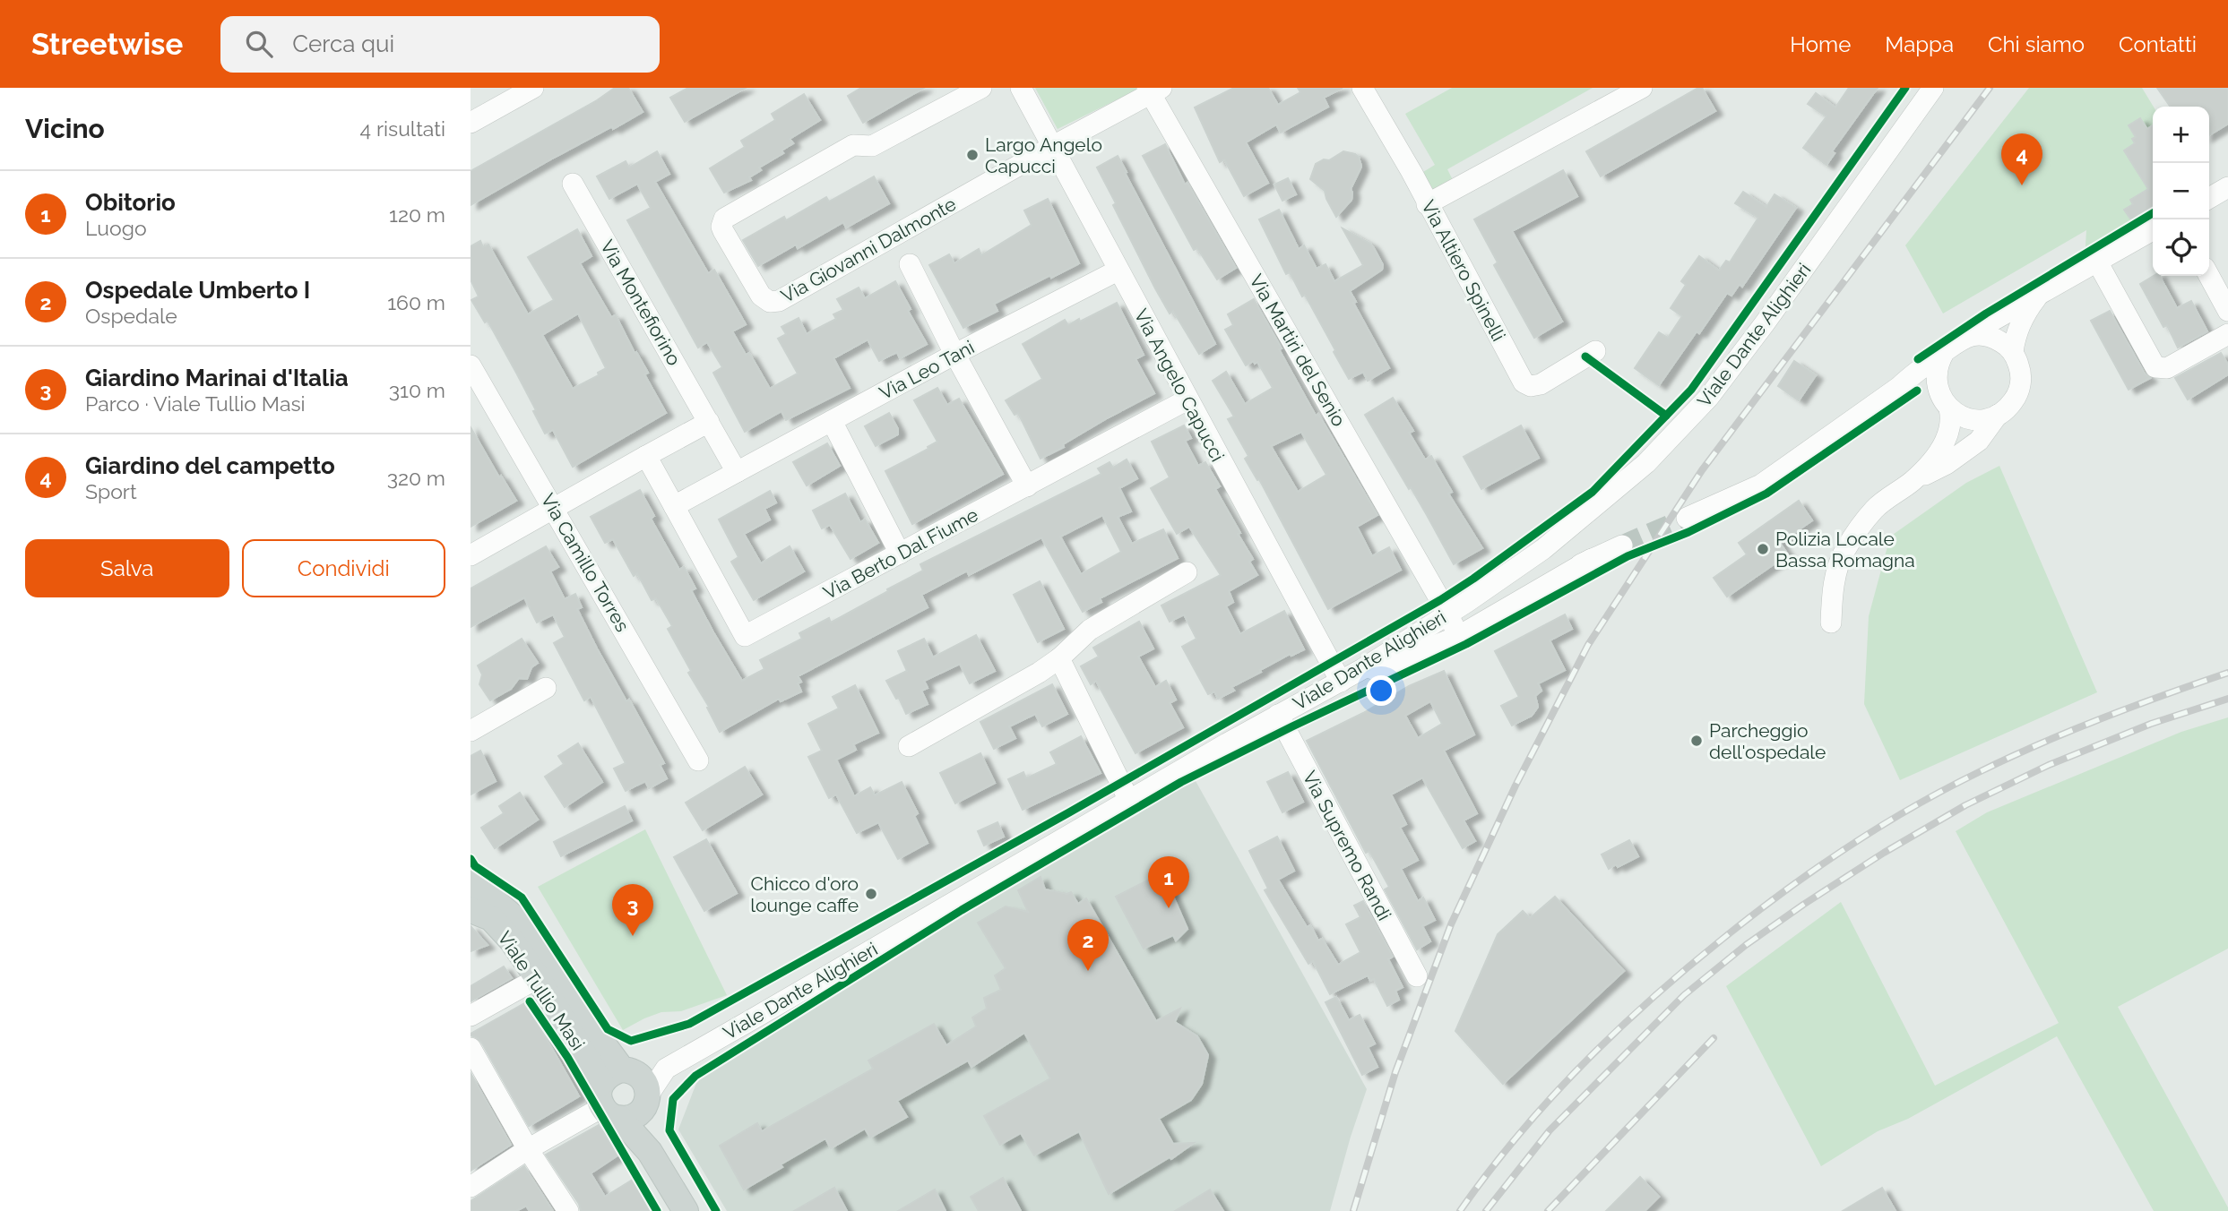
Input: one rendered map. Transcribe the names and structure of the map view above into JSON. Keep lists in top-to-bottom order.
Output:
{
  "streets": {
    "main road": ["Viale Tullio Masi"],
    "street": [
      "Via Giovanni Dalmonte",
      "Via Altiero Spinelli",
      "Via Montefiorino",
      "Viale Dante Alighieri",
      "Via Martiri del Senio",
      "Via Leo Tani",
      "Via Angelo Capucci",
      "Via Berto Dal Fiume",
      "Via Camillo Torres",
      "Via Supremo Randi"
    ]
  },
  "crossings": [
    ["Via Giovanni Dalmonte", "Via Martiri del Senio"],
    ["Via Giovanni Dalmonte", "Via Angelo Capucci"],
    ["Via Montefiorino", "Via Leo Tani"],
    ["Viale Dante Alighieri", "Via Martiri del Senio"],
    ["Viale Dante Alighieri", "Via Angelo Capucci"],
    ["Viale Dante Alighieri", "Via Supremo Randi"],
    ["Viale Dante Alighieri", "Viale Tullio Masi"],
    ["Via Leo Tani", "Via Angelo Capucci"],
    ["Via Leo Tani", "Via Berto Dal Fiume"],
    ["Via Angelo Capucci", "Via Berto Dal Fiume"]
  ],
  "places": [
    "Largo Angelo Capucci",
    "Polizia Locale Bassa Romagna",
    "Parcheggio dell'ospedale",
    "Chicco d'oro lounge caffe"
  ],
  "page": {
    "header": "Streetwise",
    "search": "Cerca qui",
    "nav": [
      "Home",
      "Mappa",
      "Chi siamo",
      "Contatti"
    ],
    "heading": ["Vicino", "4 risultati"],
    "map_buttons": ["+", "−"],
    "pins": [
      "4",
      "1",
      "3",
      "2"
    ],
    "list": [
      {
        "mark": "1",
        "name": "Obitorio",
        "note": "Luogo",
        "value": "120 m"
      },
      {
        "mark": "2",
        "name": "Ospedale Umberto I",
        "note": "Ospedale",
        "value": "160 m"
      },
      {
        "mark": "3",
        "name": "Giardino Marinai d'Italia",
        "note": "Parco · Viale Tullio Masi",
        "value": "310 m"
      },
      {
        "mark": "4",
        "name": "Giardino del campetto",
        "note": "Sport",
        "value": "320 m"
      }
    ],
    "buttons": ["Salva", "Condividi"]
  }
}
